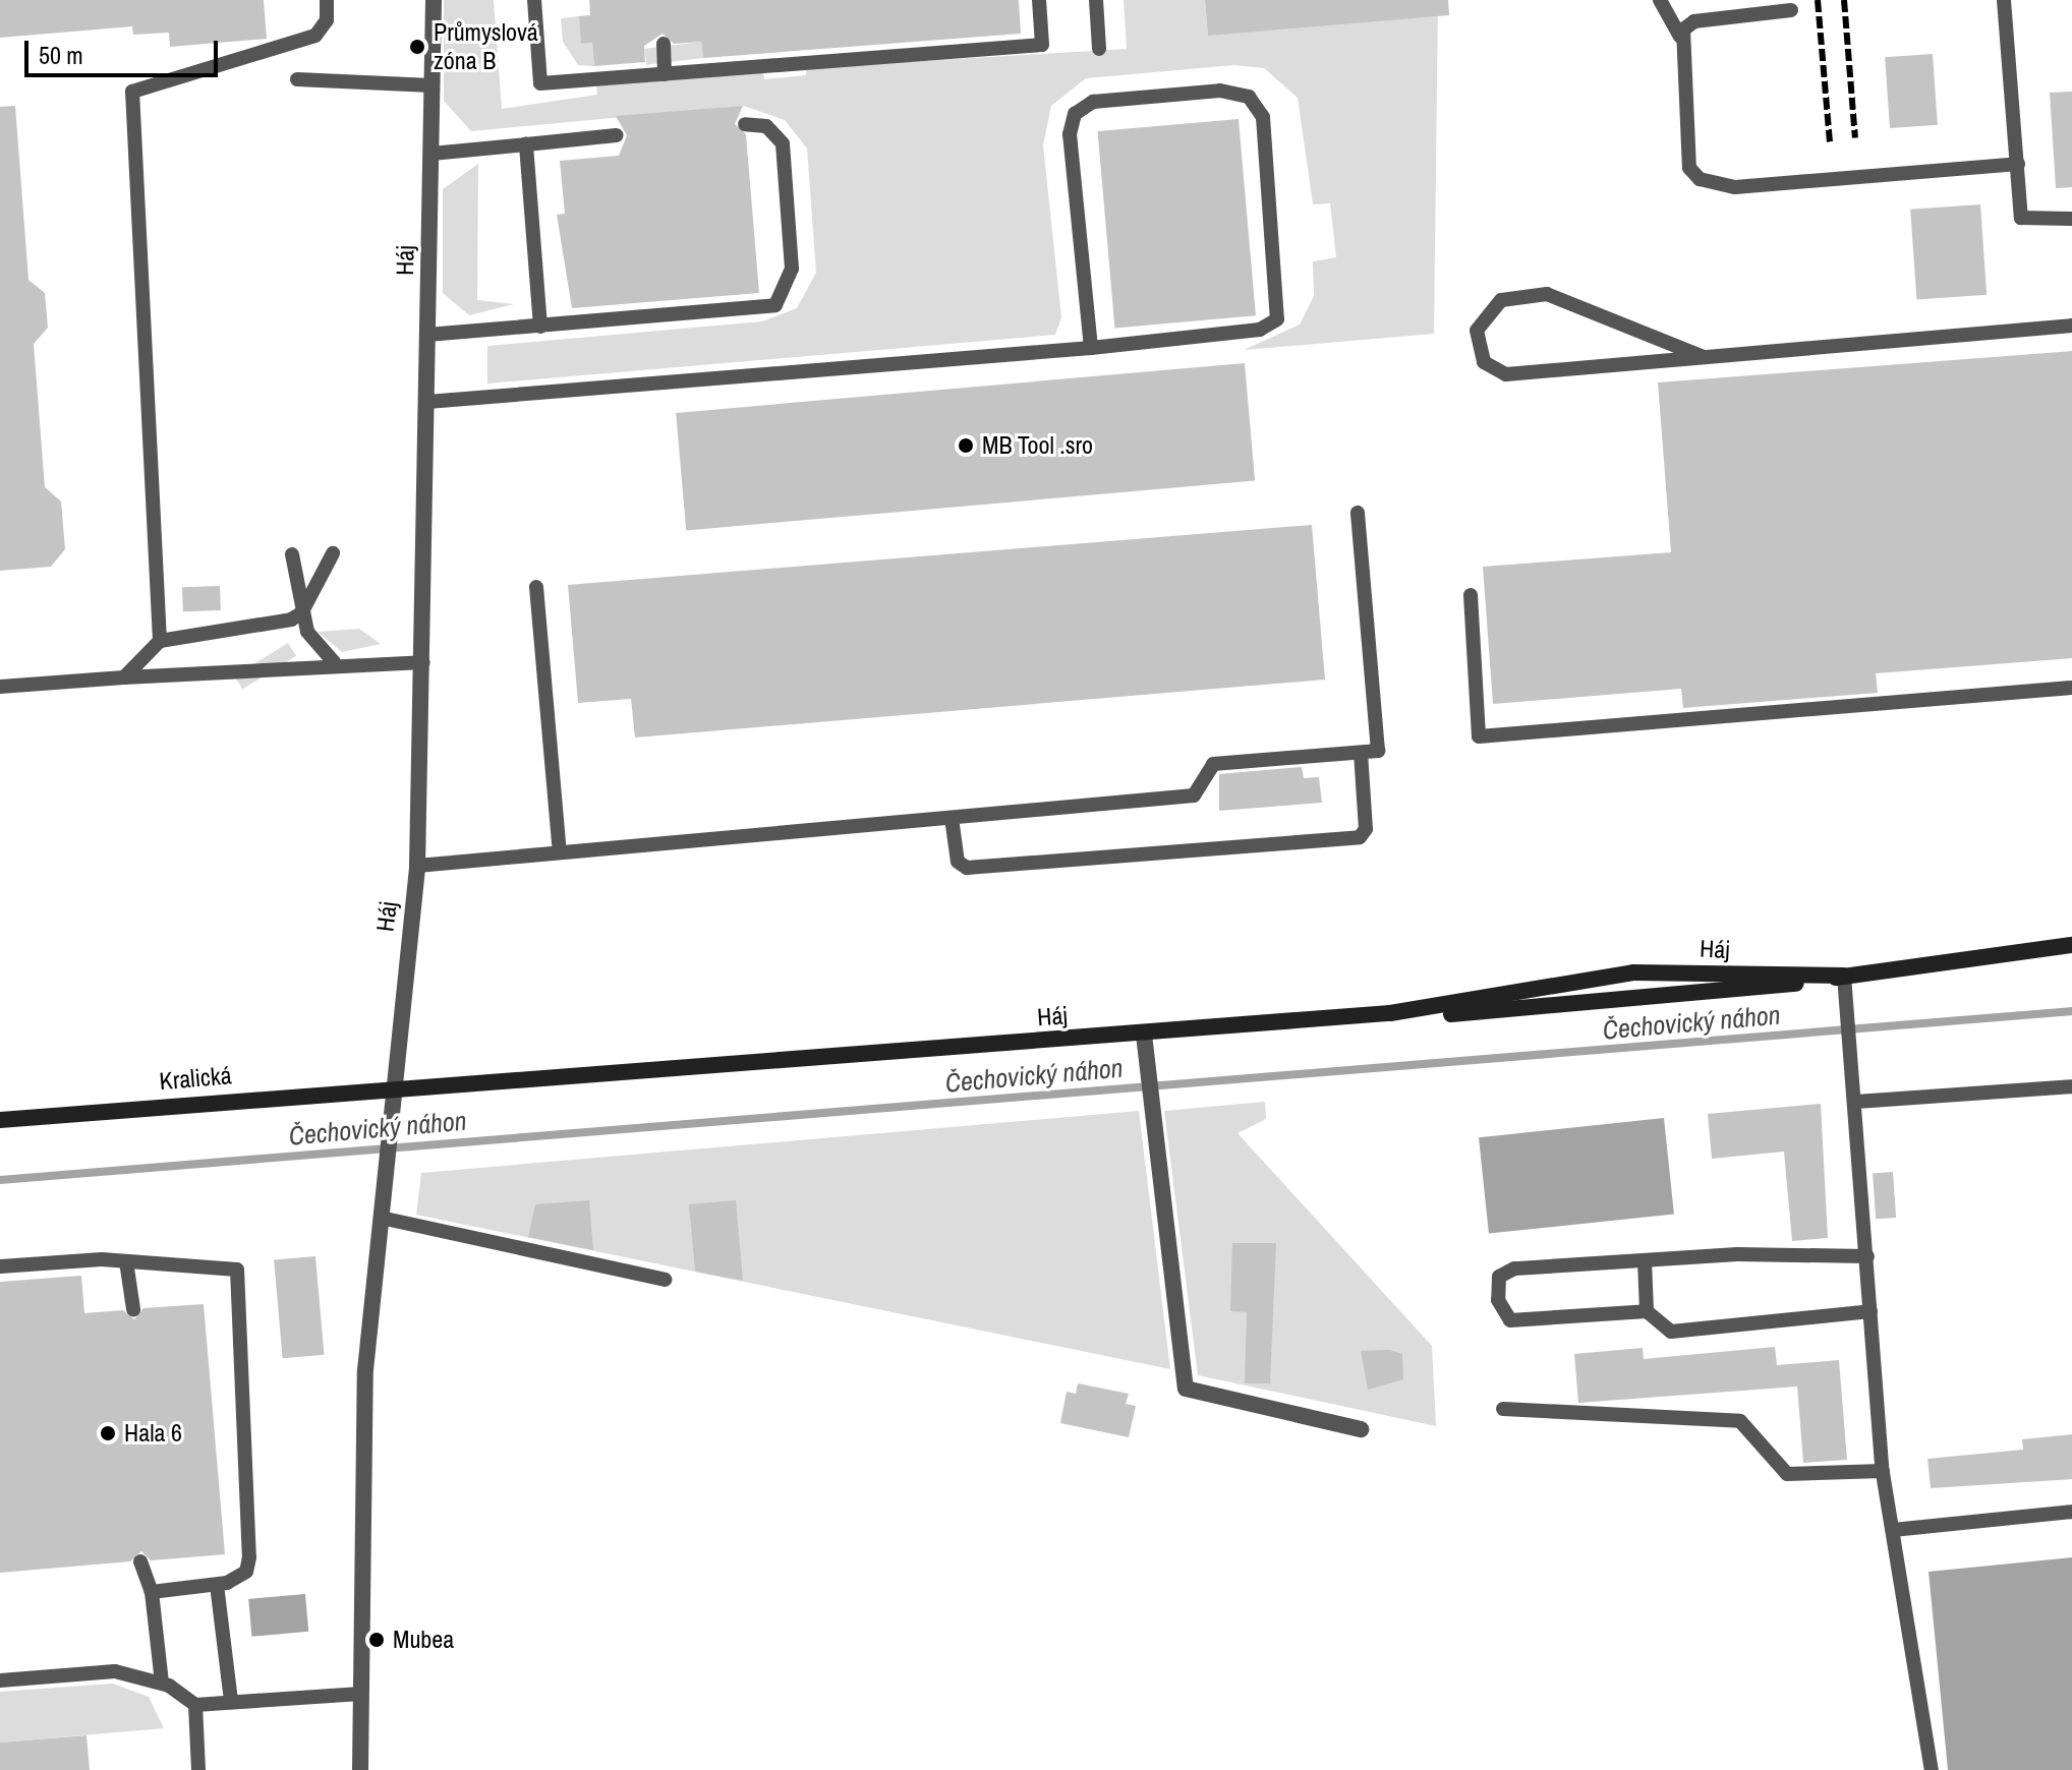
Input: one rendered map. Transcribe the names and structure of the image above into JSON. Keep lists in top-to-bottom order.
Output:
{
  "streets": {
    "main road": ["Háj", "Kralická"]
  },
  "crossings": [
    ["Háj", "Kralická"]
  ],
  "water": ["Čechovický náhon"],
  "places": [
    "Průmyslová zóna B",
    "MB Tool .sro",
    "Hala 6",
    "Mubea"
  ],
  "scale_bar": "50 m"
}
